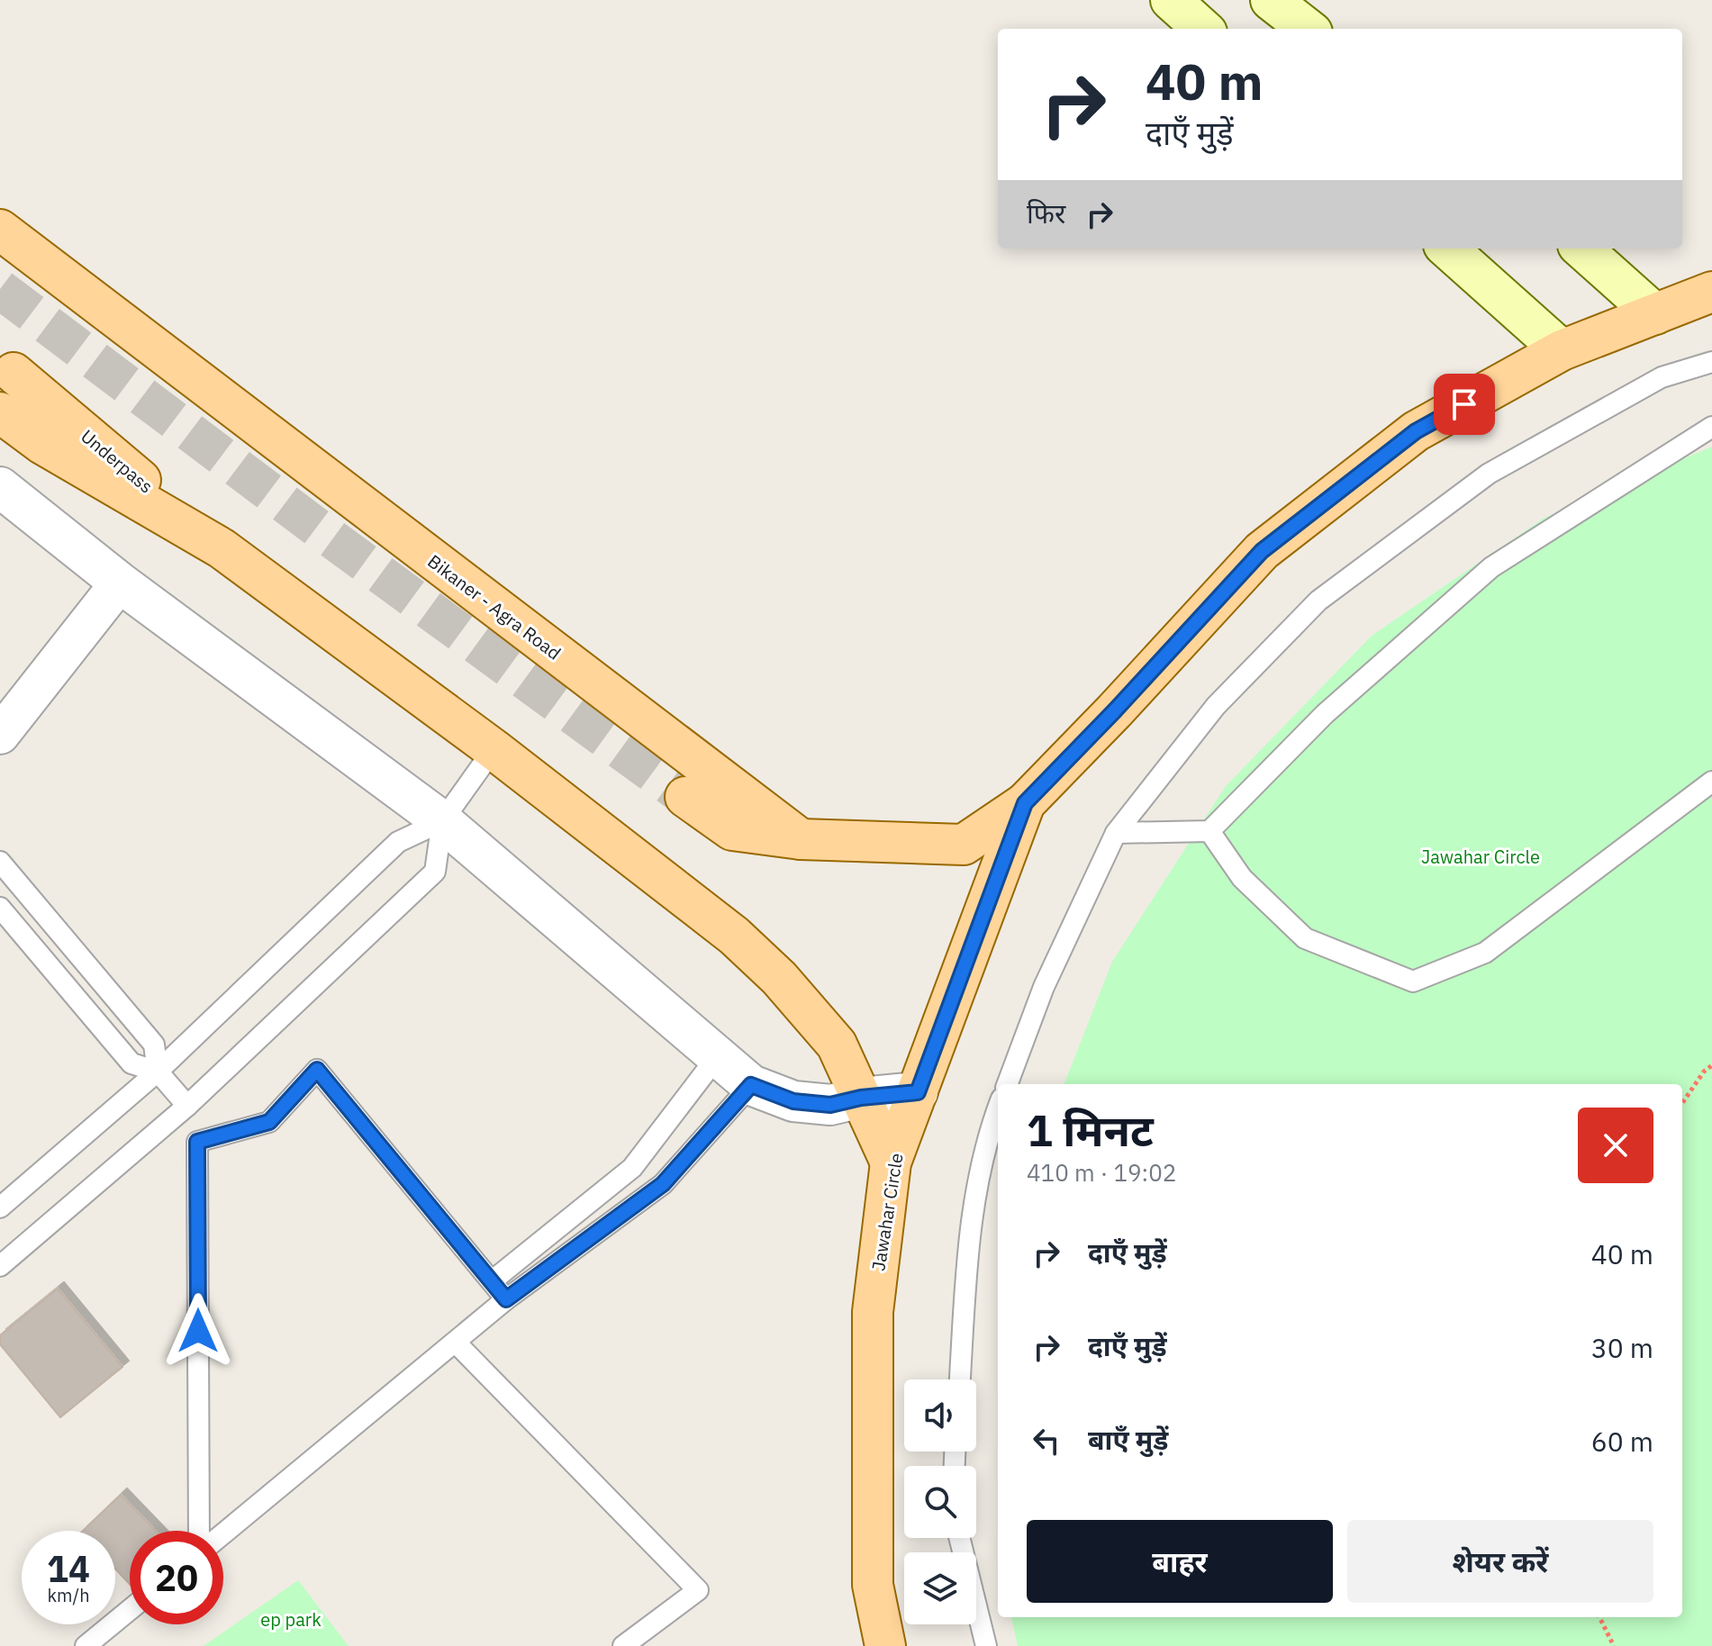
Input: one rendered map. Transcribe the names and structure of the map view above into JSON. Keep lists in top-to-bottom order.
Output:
{
  "streets": {
    "main road": ["Underpass", "Bikaner - Agra Road", "Jawahar Circle"]
  },
  "parks": ["Jawahar Circle", "ep park"],
  "page": {
    "turn": ["40 m", "दाएँ मुड़ें"],
    "then": "फिर",
    "heading": ["1 मिनट", "410 m · 19:02"],
    "list": [
      {
        "name": "दाएँ मुड़ें",
        "value": "40 m"
      },
      {
        "name": "दाएँ मुड़ें",
        "value": "30 m"
      },
      {
        "name": "बाएँ मुड़ें",
        "value": "60 m"
      }
    ],
    "buttons": ["बाहर", "शेयर करें"],
    "speed": "14 km/h",
    "limit": "20"
  }
}
